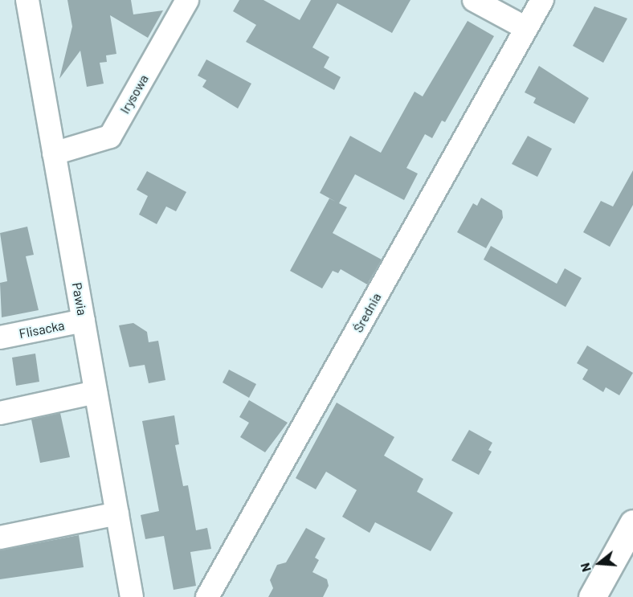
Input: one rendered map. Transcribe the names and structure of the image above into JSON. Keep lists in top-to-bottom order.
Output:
{
  "streets": {
    "street": [
      "Irysowa",
      "Pawia",
      "Średnia",
      "Flisacka"
    ]
  },
  "crossings": [
    ["Irysowa", "Pawia"],
    ["Pawia", "Flisacka"]
  ],
  "north": "left"
}
